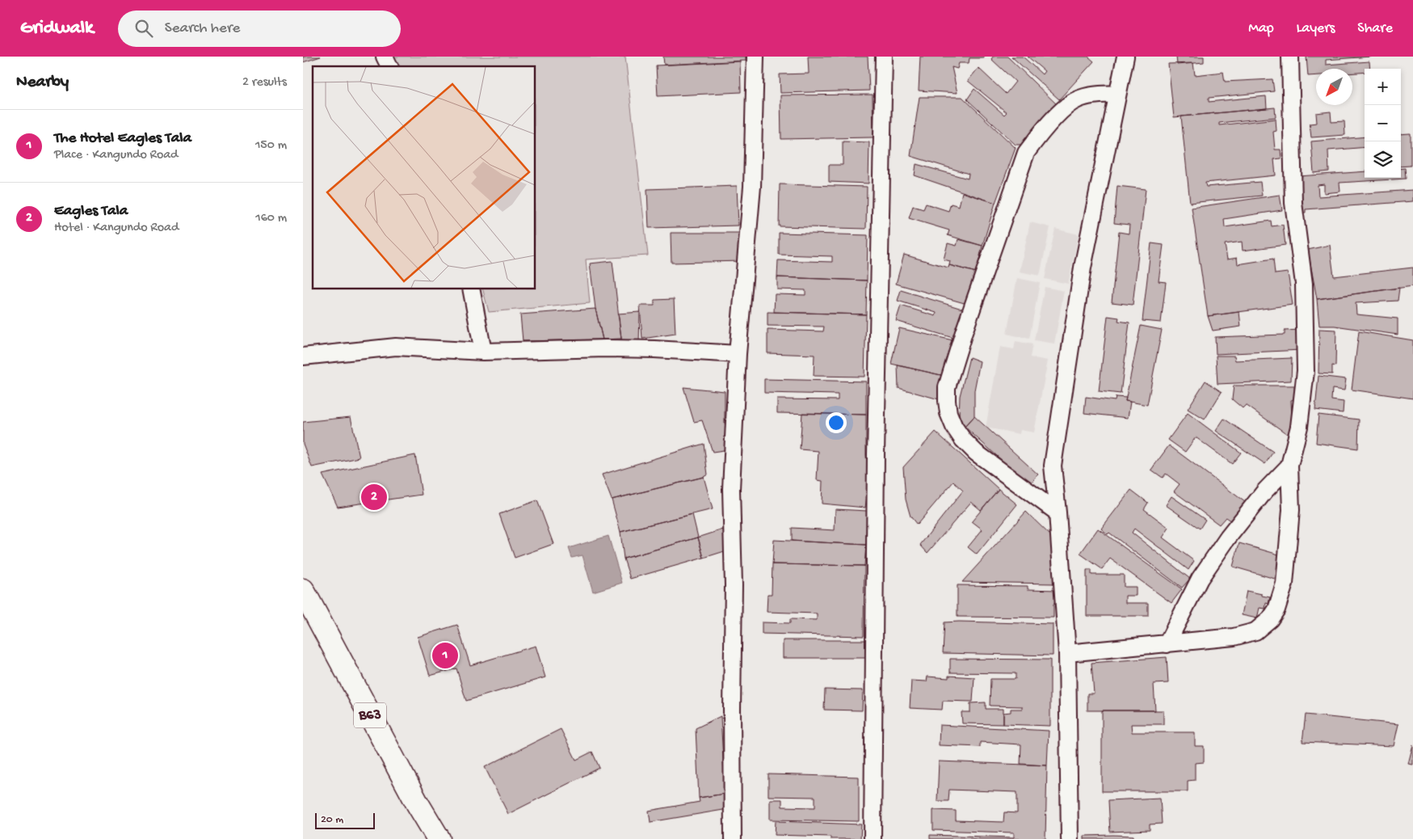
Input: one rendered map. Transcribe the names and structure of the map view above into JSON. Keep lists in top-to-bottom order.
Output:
{
  "streets": {
    "highway": ["B63"]
  },
  "scale_bar": "20 m",
  "north": "bottom left",
  "page": {
    "header": "Gridwalk",
    "search": "Search here",
    "nav": ["Map", "Layers", "Share"],
    "heading": ["Nearby", "2 results"],
    "map_buttons": ["+", "−"],
    "list": [
      {
        "mark": "1",
        "name": "The Hotel Eagles Tala",
        "note": "Place · Kangundo Road",
        "value": "150 m"
      },
      {
        "mark": "2",
        "name": "Eagles Tala",
        "note": "Hotel · Kangundo Road",
        "value": "160 m"
      }
    ],
    "pins": ["2", "1"],
    "scale": "20 m"
  }
}
